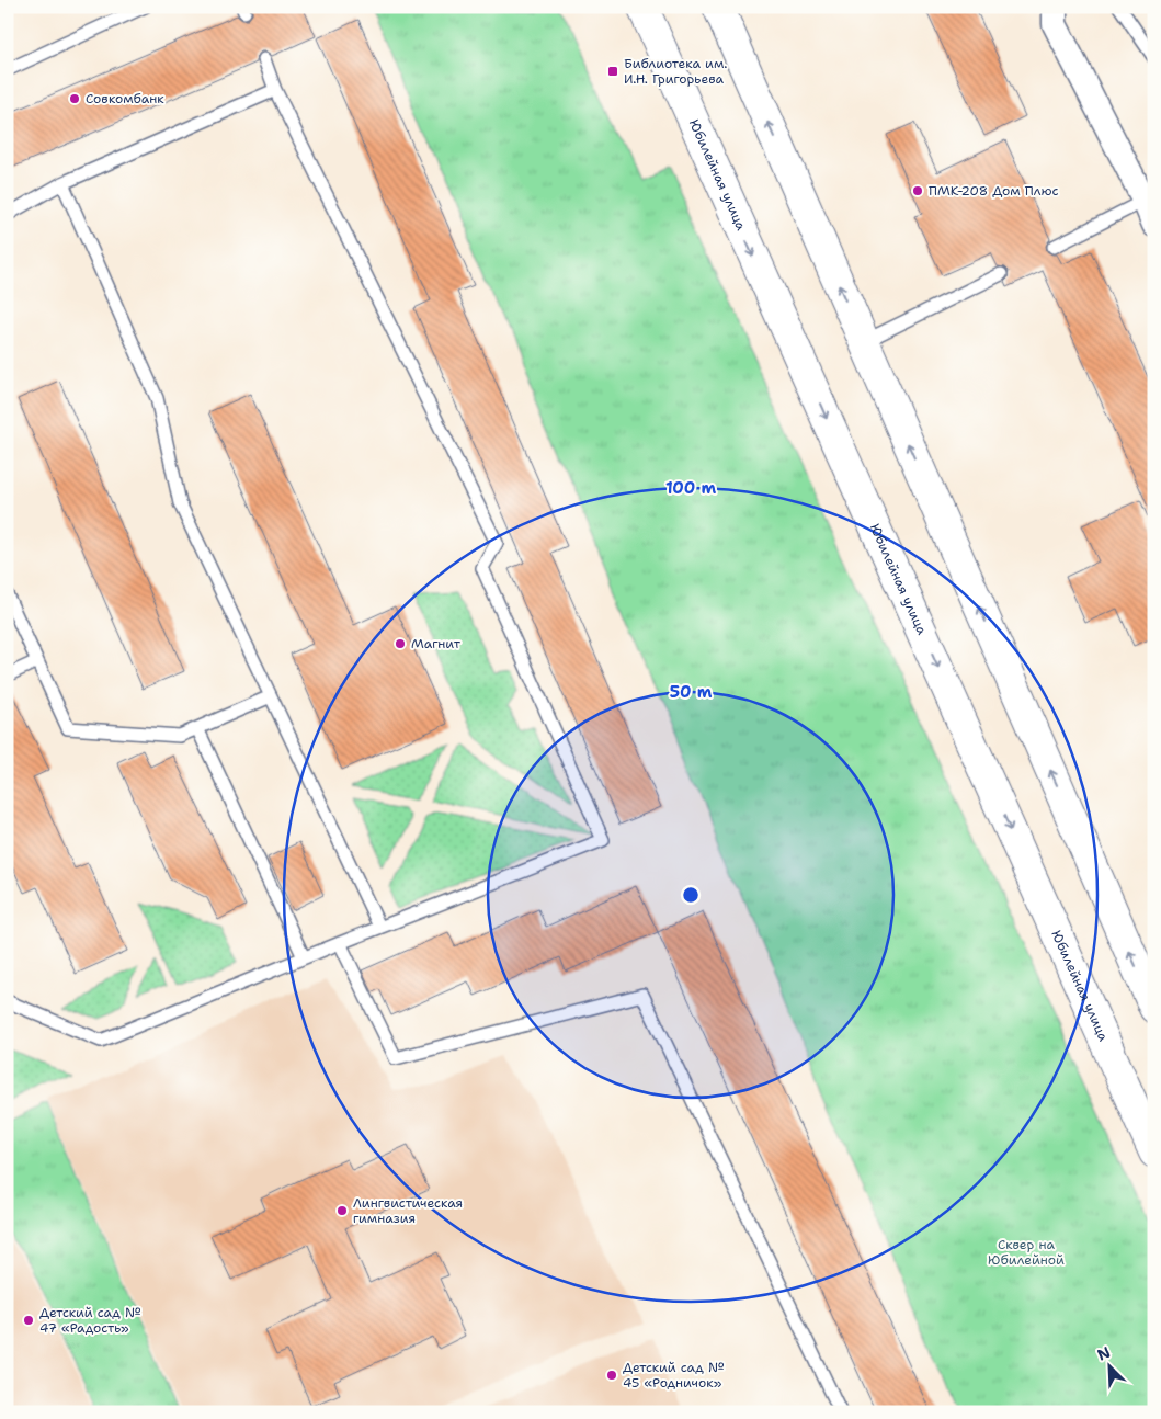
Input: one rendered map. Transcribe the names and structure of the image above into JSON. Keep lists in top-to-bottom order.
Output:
{
  "streets": {
    "highway": ["Юбилейная улица"]
  },
  "parks": ["Сквер на Юбилейной"],
  "places": {
    "transit": ["Библиотека им. И.Н. Григорьева"],
    "other": [
      "Совкомбанк",
      "ПМК-208 Дом Плюс",
      "Магнит",
      "Лингвистическая гимназия",
      "Детский сад № 47 «Радость»",
      "Детский сад № 45 «Родничок»"
    ]
  },
  "north": "top left",
  "rings": ["100 m", "50 m"]
}
